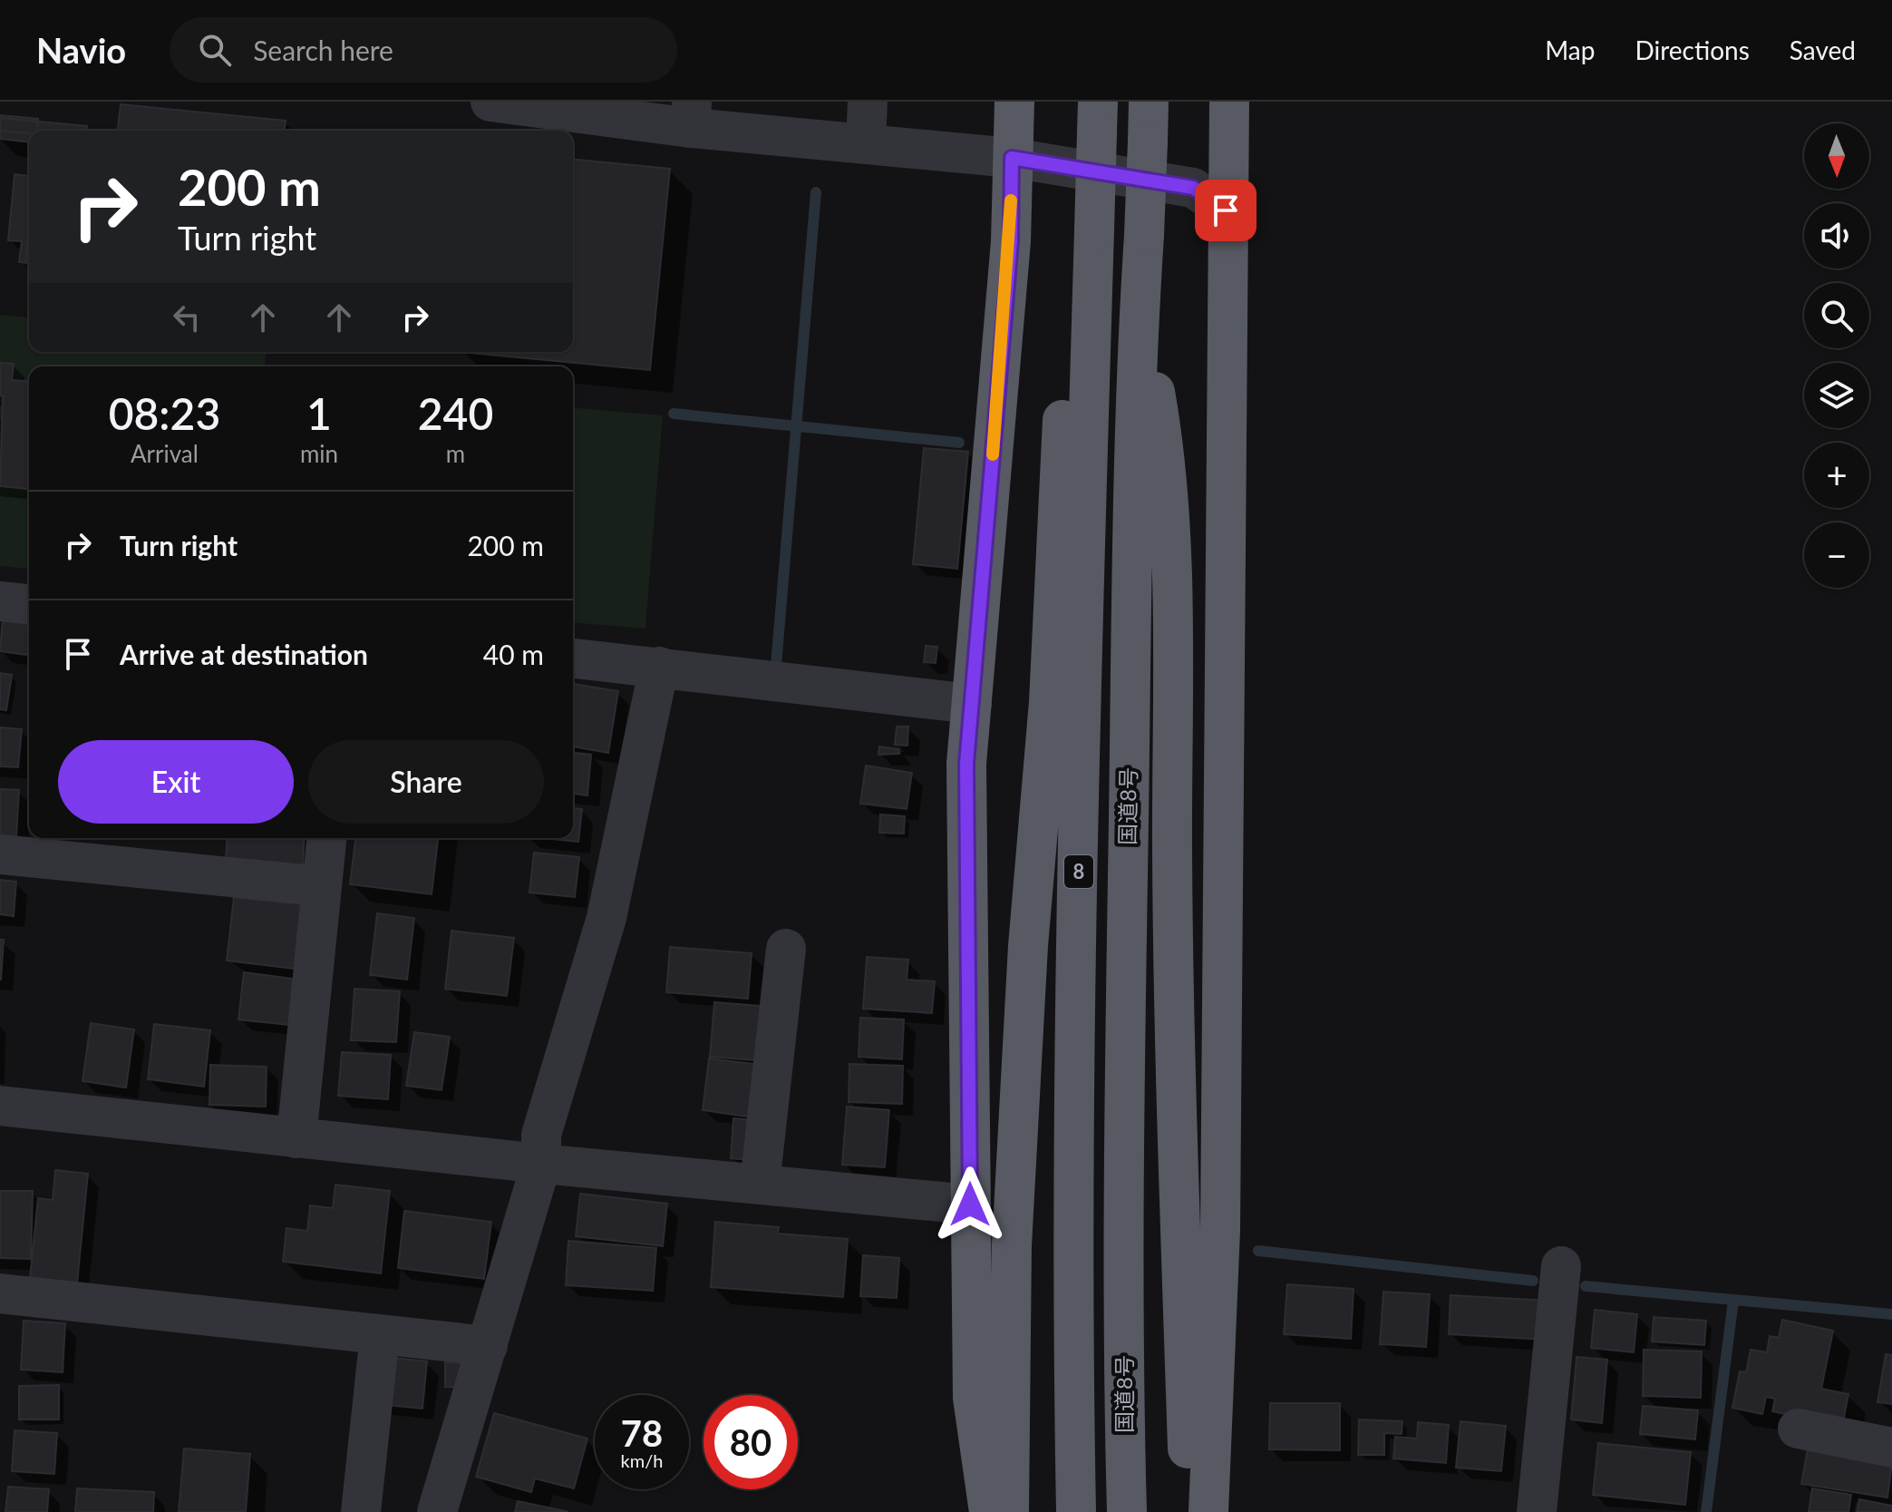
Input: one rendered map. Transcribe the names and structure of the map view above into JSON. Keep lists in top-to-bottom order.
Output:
{
  "streets": {
    "highway": ["国道8号", "8"]
  },
  "north": "bottom",
  "page": {
    "header": "Navio",
    "search": "Search here",
    "nav": ["Map", "Directions", "Saved"],
    "map_buttons": ["+", "−"],
    "turn": ["200 m", "Turn right"],
    "eta": [
      "08:23",
      "Arrival",
      "1",
      "min",
      "240",
      "m"
    ],
    "list": [
      {
        "name": "Turn right",
        "value": "200 m"
      },
      {
        "name": "Arrive at destination",
        "value": "40 m"
      }
    ],
    "buttons": ["Exit", "Share"],
    "speed": "78 km/h",
    "limit": "80"
  }
}
